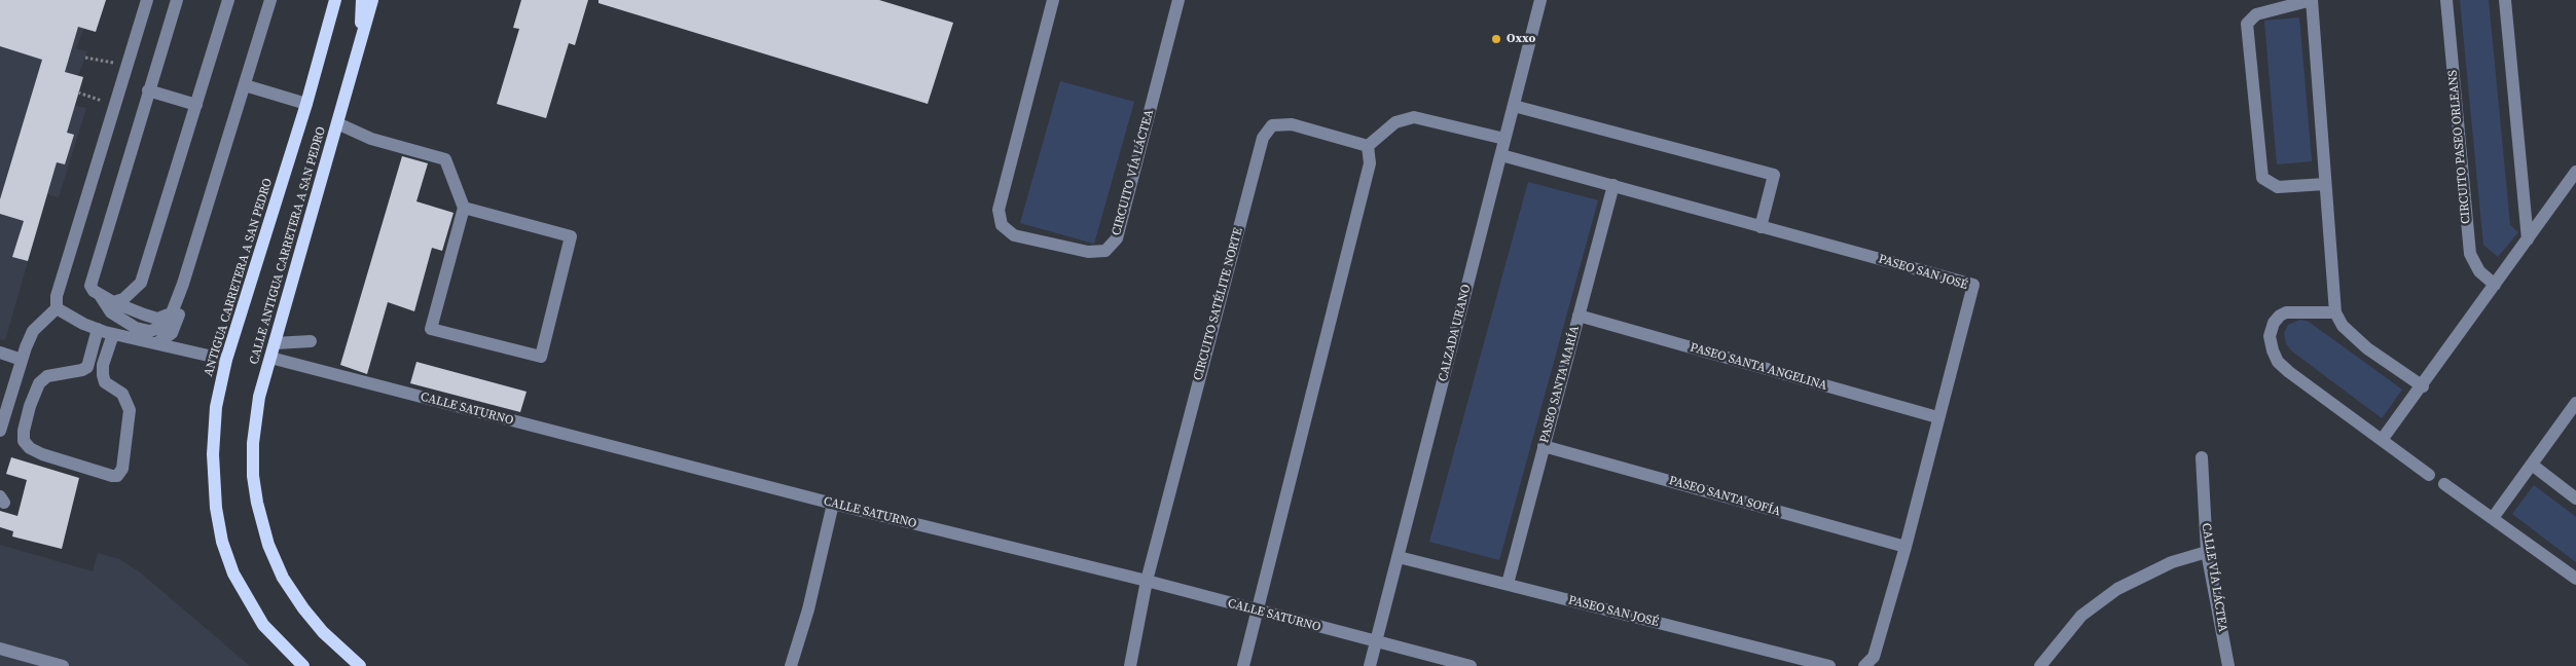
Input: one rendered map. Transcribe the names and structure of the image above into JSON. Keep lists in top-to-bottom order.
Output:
{
  "streets": {
    "main road": ["CALLE ANTIGUA CARRETERA A SAN PEDRO", "ANTIGUA CARRETERA A SAN PEDRO"],
    "street": [
      "CIRCUITO PASEO ORLEANS",
      "CIRCUITO VÍA LÁCTEA",
      "PASEO SAN JOSÉ",
      "CIRCUITO SATÉLITE NORTE",
      "CALZADA URANO",
      "PASEO SANTA ANGELINA",
      "PASEO SANTA MARÍA",
      "CALLE SATURNO",
      "PASEO SANTA SOFÍA",
      "CALLE VÍA LÁCTEA"
    ]
  },
  "crossings": [
    ["CALLE ANTIGUA CARRETERA A SAN PEDRO", "CALLE SATURNO"],
    ["PASEO SAN JOSÉ", "CALZADA URANO"],
    ["PASEO SAN JOSÉ", "PASEO SANTA ANGELINA"],
    ["PASEO SAN JOSÉ", "PASEO SANTA MARÍA"],
    ["PASEO SAN JOSÉ", "PASEO SANTA SOFÍA"],
    ["CIRCUITO SATÉLITE NORTE", "CALLE SATURNO"],
    ["CALZADA URANO", "CALLE SATURNO"],
    ["PASEO SANTA ANGELINA", "PASEO SANTA MARÍA"],
    ["PASEO SANTA MARÍA", "PASEO SANTA SOFÍA"]
  ],
  "places": ["Oxxo"]
}
